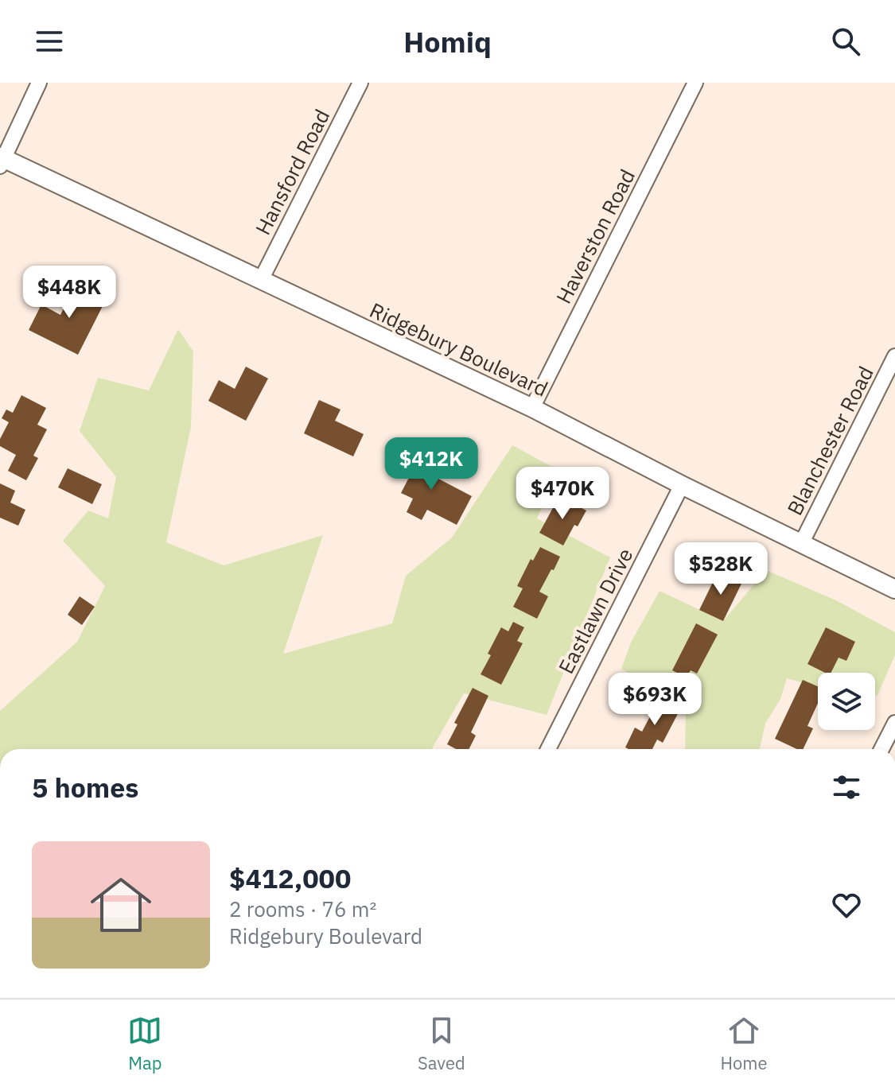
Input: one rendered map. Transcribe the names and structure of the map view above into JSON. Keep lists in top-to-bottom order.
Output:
{
  "streets": {
    "street": [
      "Hansford Road",
      "Haverston Road",
      "Ridgebury Boulevard",
      "Blanchester Road",
      "Eastlawn Drive"
    ]
  },
  "crossings": [
    ["Hansford Road", "Ridgebury Boulevard"],
    ["Haverston Road", "Ridgebury Boulevard"],
    ["Ridgebury Boulevard", "Blanchester Road"],
    ["Ridgebury Boulevard", "Eastlawn Drive"]
  ],
  "page": {
    "header": "Homiq",
    "price": [
      "$448K",
      "$412K",
      "$470K",
      "$528K",
      "$693K"
    ],
    "heading": "5 homes",
    "list": [
      {
        "name": "$412,000",
        "note": "2 rooms · 76 m² · Ridgebury Boulevard"
      }
    ],
    "tabs": ["Map", "Saved", "Home"]
  }
}
